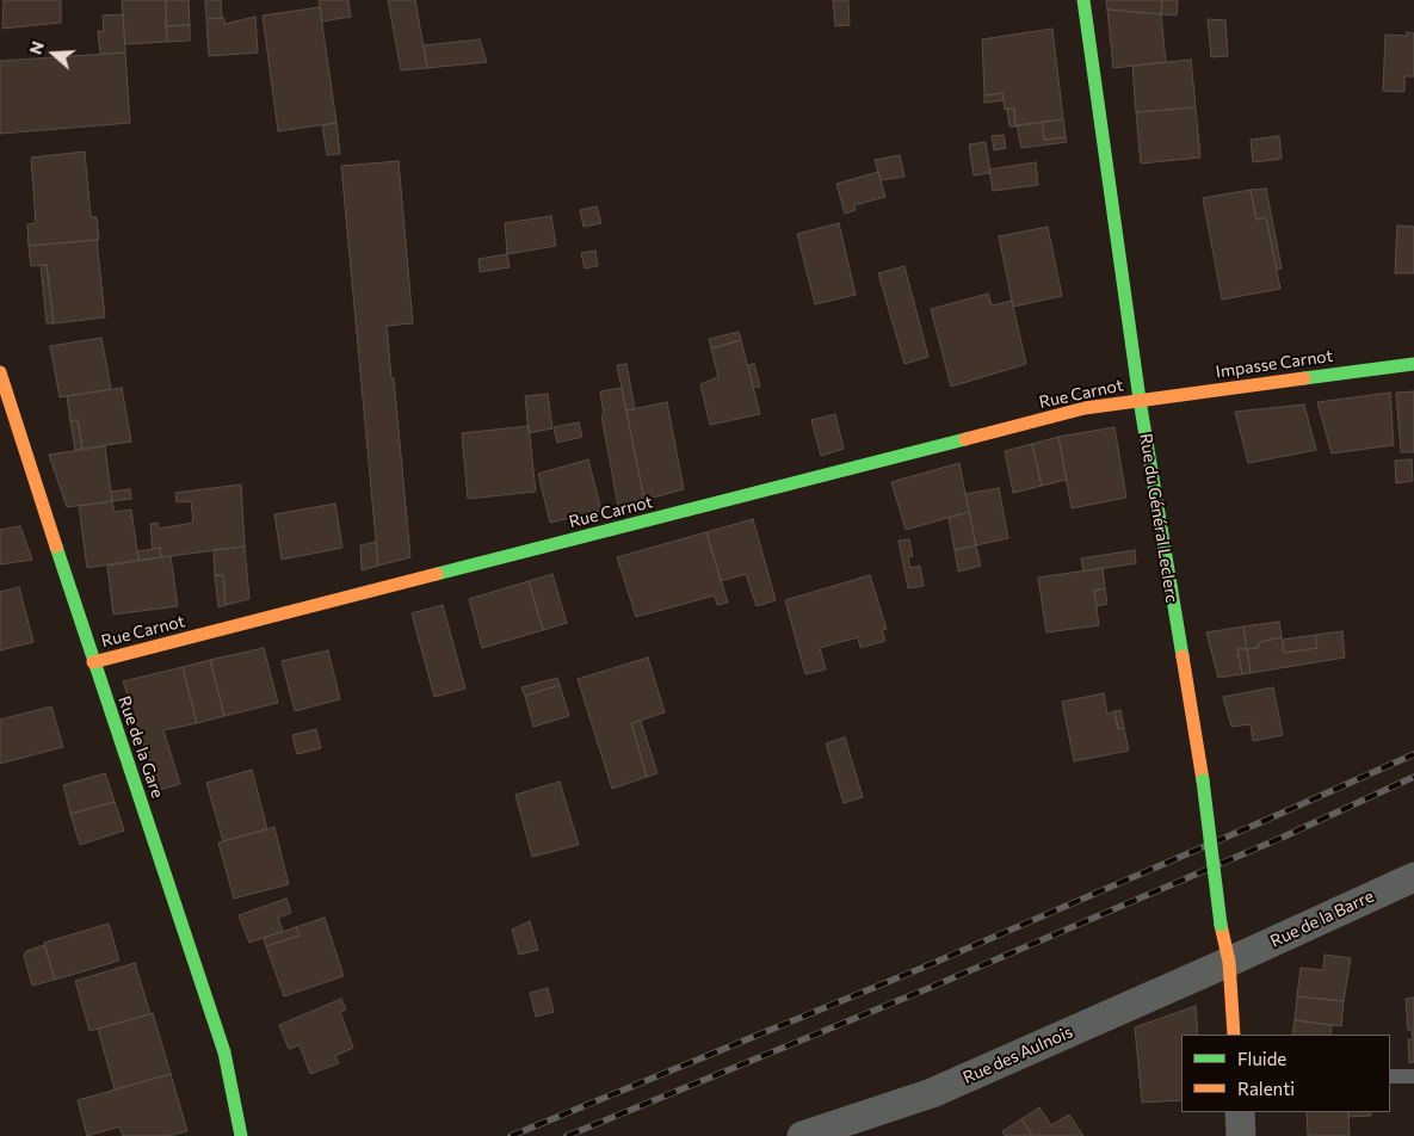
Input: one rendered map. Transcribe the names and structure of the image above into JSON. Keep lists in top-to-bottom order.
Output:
{
  "streets": {
    "street": [
      "Impasse Carnot",
      "Rue Carnot",
      "Rue du Général Leclerc",
      "Rue de la Gare",
      "Rue de la Barre",
      "Rue des Aulnois"
    ]
  },
  "crossings": [
    ["Impasse Carnot", "Rue Carnot"],
    ["Impasse Carnot", "Rue du Général Leclerc"],
    ["Rue Carnot", "Rue du Général Leclerc"],
    ["Rue Carnot", "Rue de la Gare"],
    ["Rue du Général Leclerc", "Rue de la Barre"],
    ["Rue du Général Leclerc", "Rue des Aulnois"],
    ["Rue de la Barre", "Rue des Aulnois"]
  ],
  "legend": ["Fluide", "Ralenti"],
  "north": "left"
}
